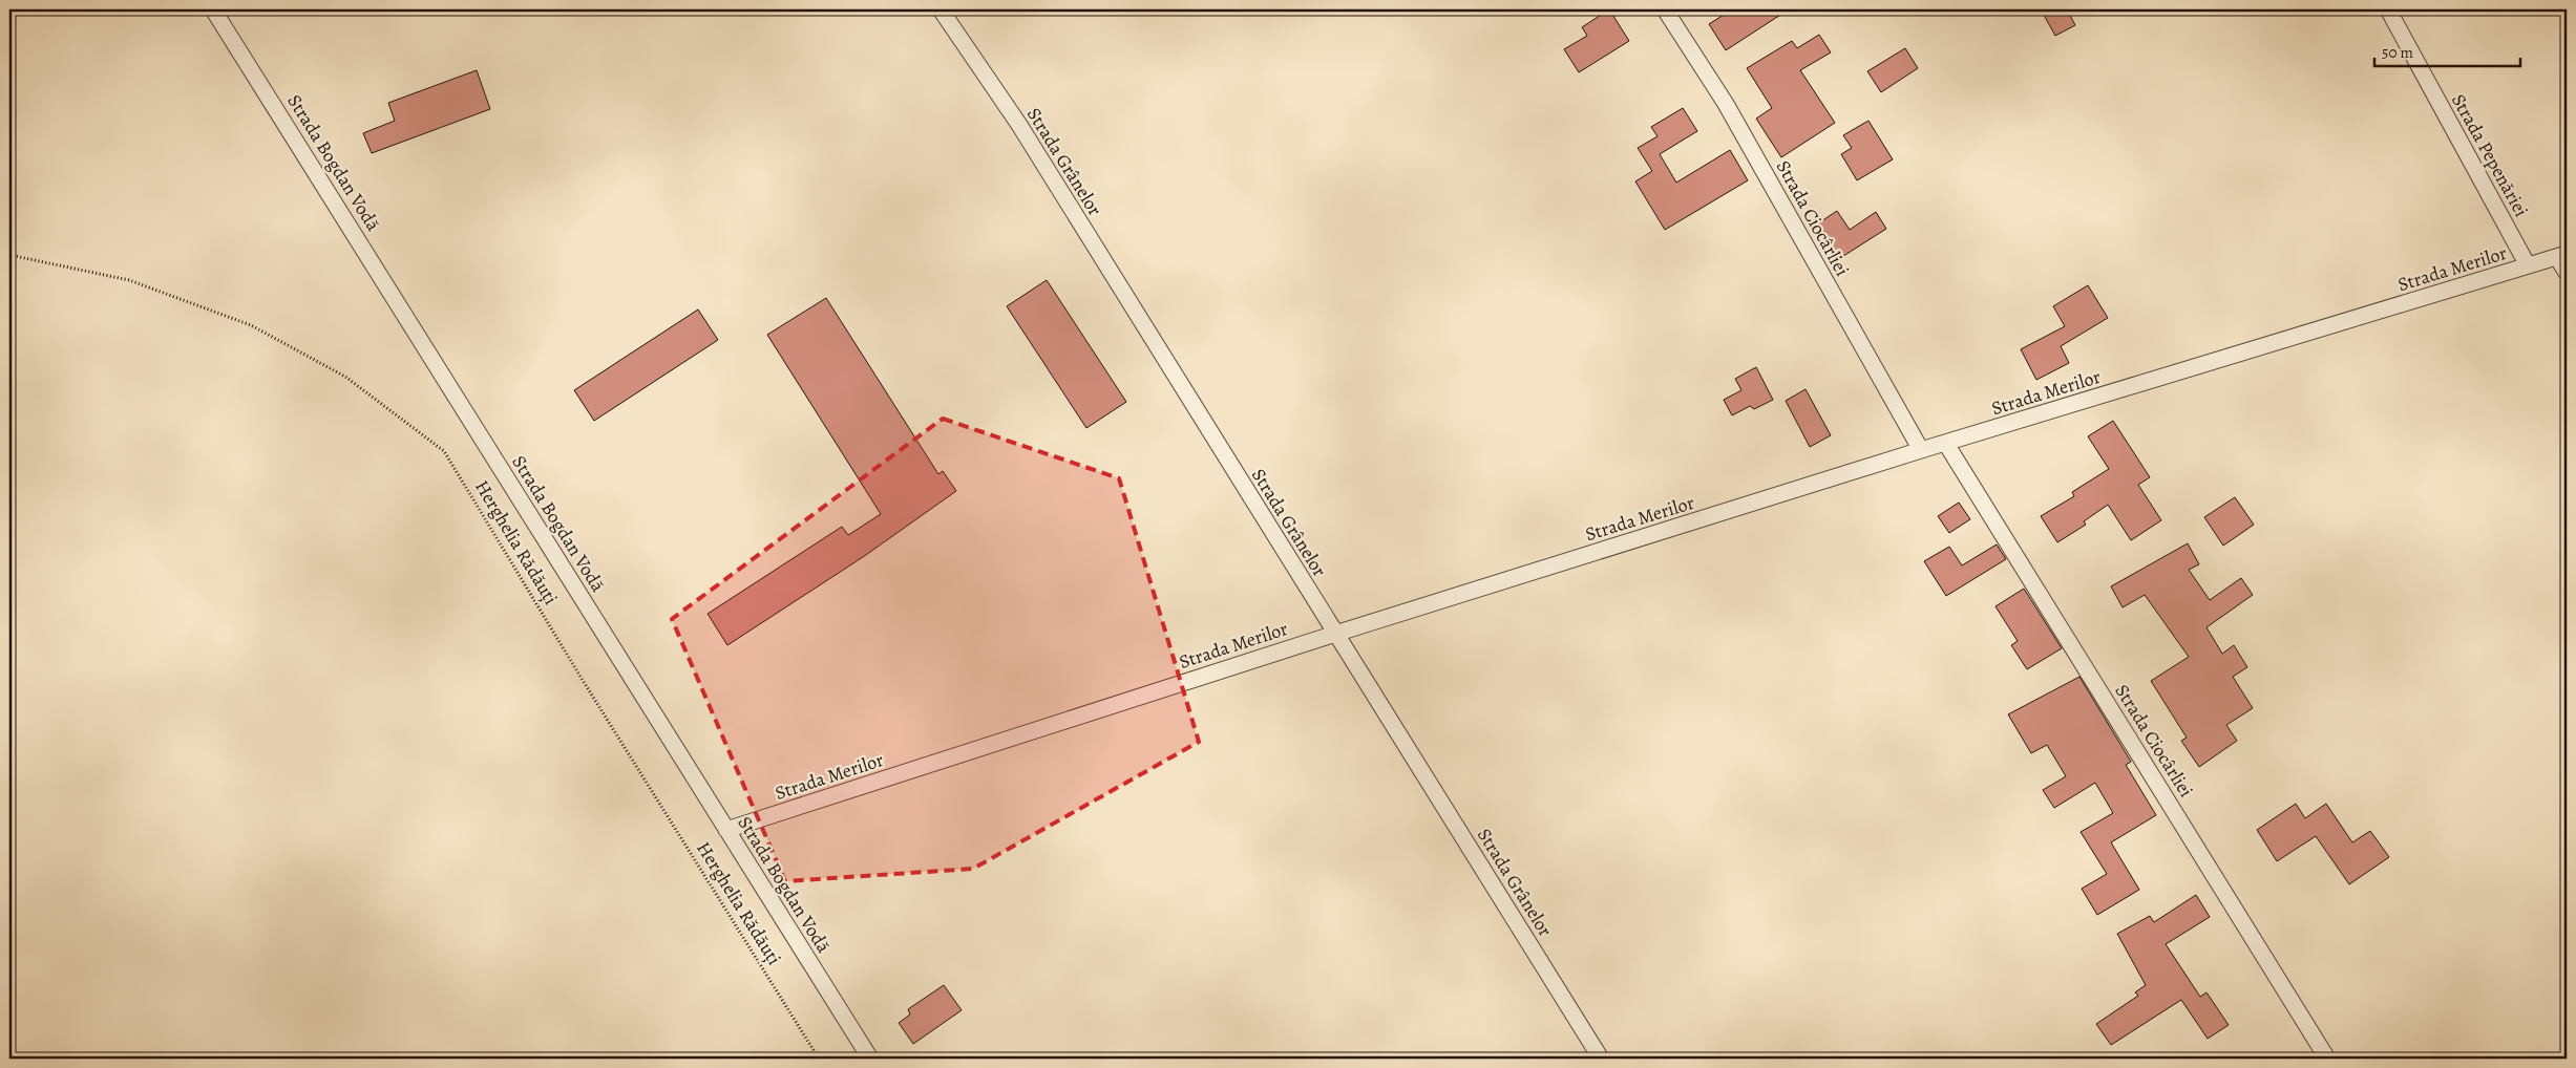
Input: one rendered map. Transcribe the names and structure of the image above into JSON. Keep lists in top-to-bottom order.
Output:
{
  "streets": {
    "street": [
      "Strada Pepenăriei",
      "Strada Grânelor",
      "Strada Bogdan Vodă",
      "Strada Ciocârliei",
      "Strada Merilor"
    ],
    "path": ["Herghelia Rădăuți"]
  },
  "crossings": [
    ["Strada Pepenăriei", "Strada Merilor"],
    ["Strada Grânelor", "Strada Merilor"],
    ["Strada Bogdan Vodă", "Strada Merilor"],
    ["Strada Ciocârliei", "Strada Merilor"]
  ],
  "scale_bar": "50 m"
}
